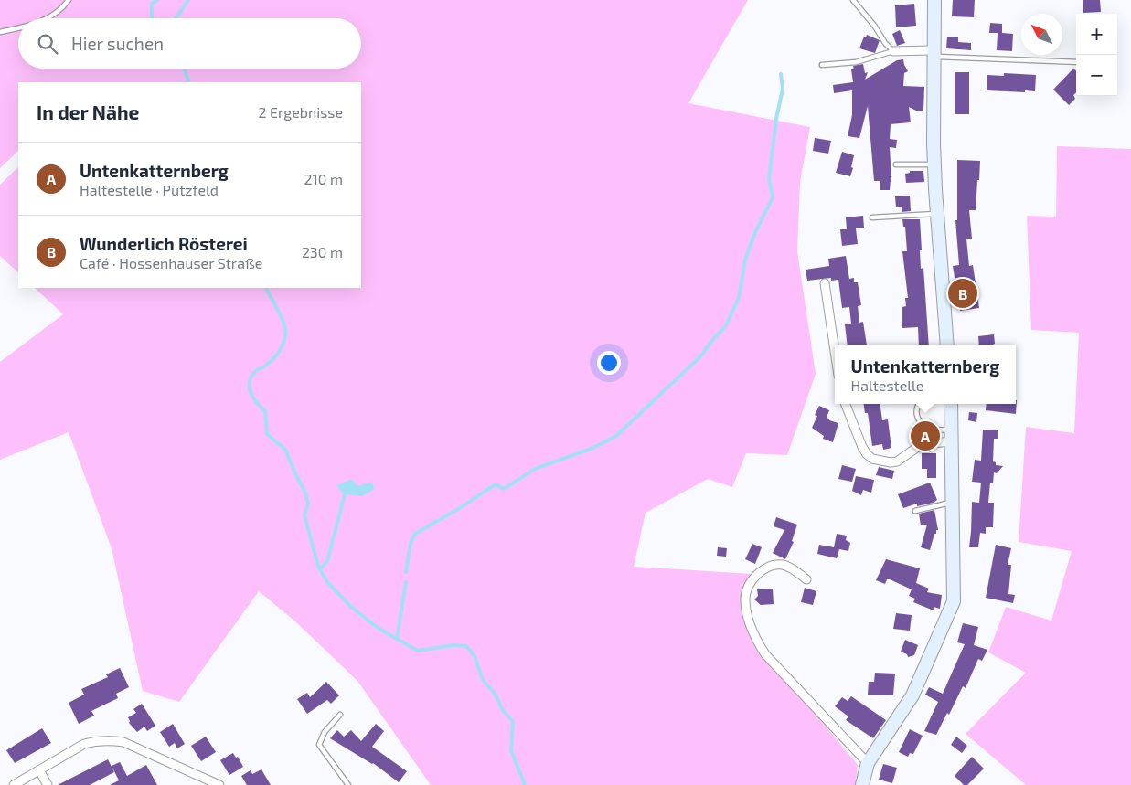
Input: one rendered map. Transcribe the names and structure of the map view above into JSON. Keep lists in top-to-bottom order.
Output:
{
  "north": "top left",
  "page": {
    "map_buttons": ["+", "−"],
    "search": "Hier suchen",
    "heading": ["In der Nähe", "2 Ergebnisse"],
    "list": [
      {
        "mark": "A",
        "name": "Untenkatternberg",
        "note": "Haltestelle · Pützfeld",
        "value": "210 m"
      },
      {
        "mark": "B",
        "name": "Wunderlich Rösterei",
        "note": "Café · Hossenhauser Straße",
        "value": "230 m"
      }
    ],
    "pins": ["B", "A"],
    "popup": ["Untenkatternberg", "Haltestelle"]
  }
}
